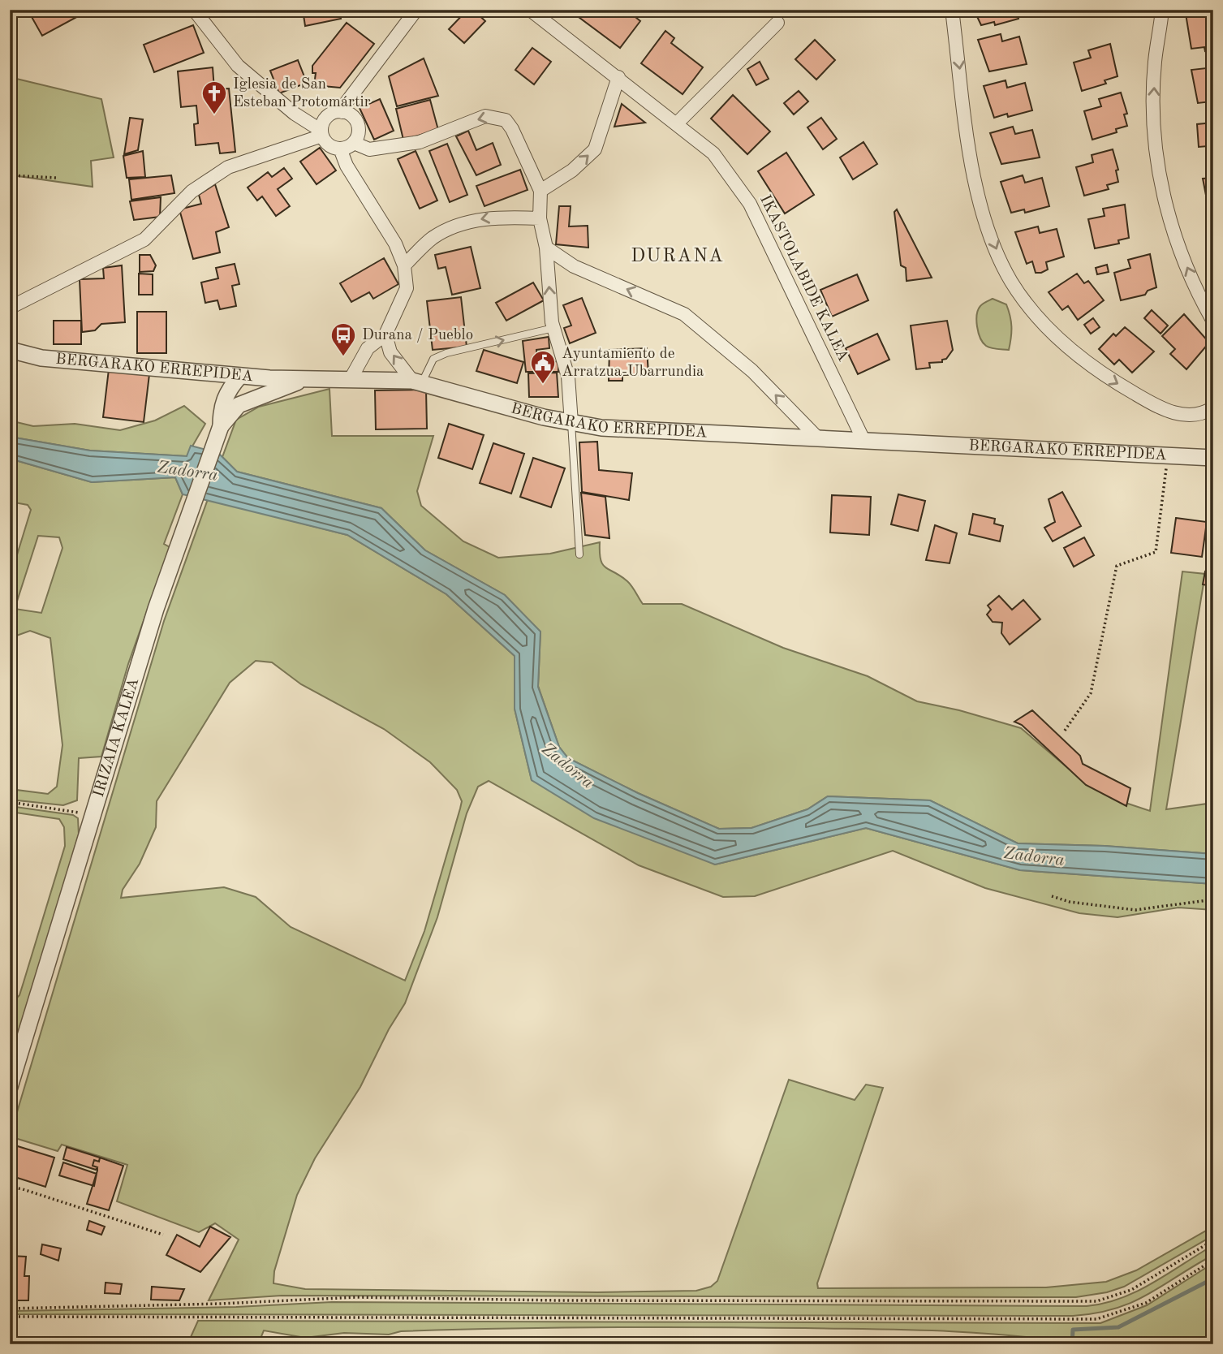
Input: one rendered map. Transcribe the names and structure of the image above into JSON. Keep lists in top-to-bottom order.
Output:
{
  "streets": {
    "street": ["IKASTOLABIDE KALEA", "BERGARAKO ERREPIDEA", "IRIZAIA KALEA"]
  },
  "crossings": [
    ["IKASTOLABIDE KALEA", "BERGARAKO ERREPIDEA"],
    ["BERGARAKO ERREPIDEA", "IRIZAIA KALEA"]
  ],
  "districts": ["DURANA"],
  "water": ["Zadorra"],
  "places": {
    "church": ["Iglesia de San Esteban Protomártir"],
    "bus stop": ["Durana / Pueblo"],
    "public building": ["Ayuntamiento de Arratzua-Ubarrundia"]
  }
}
